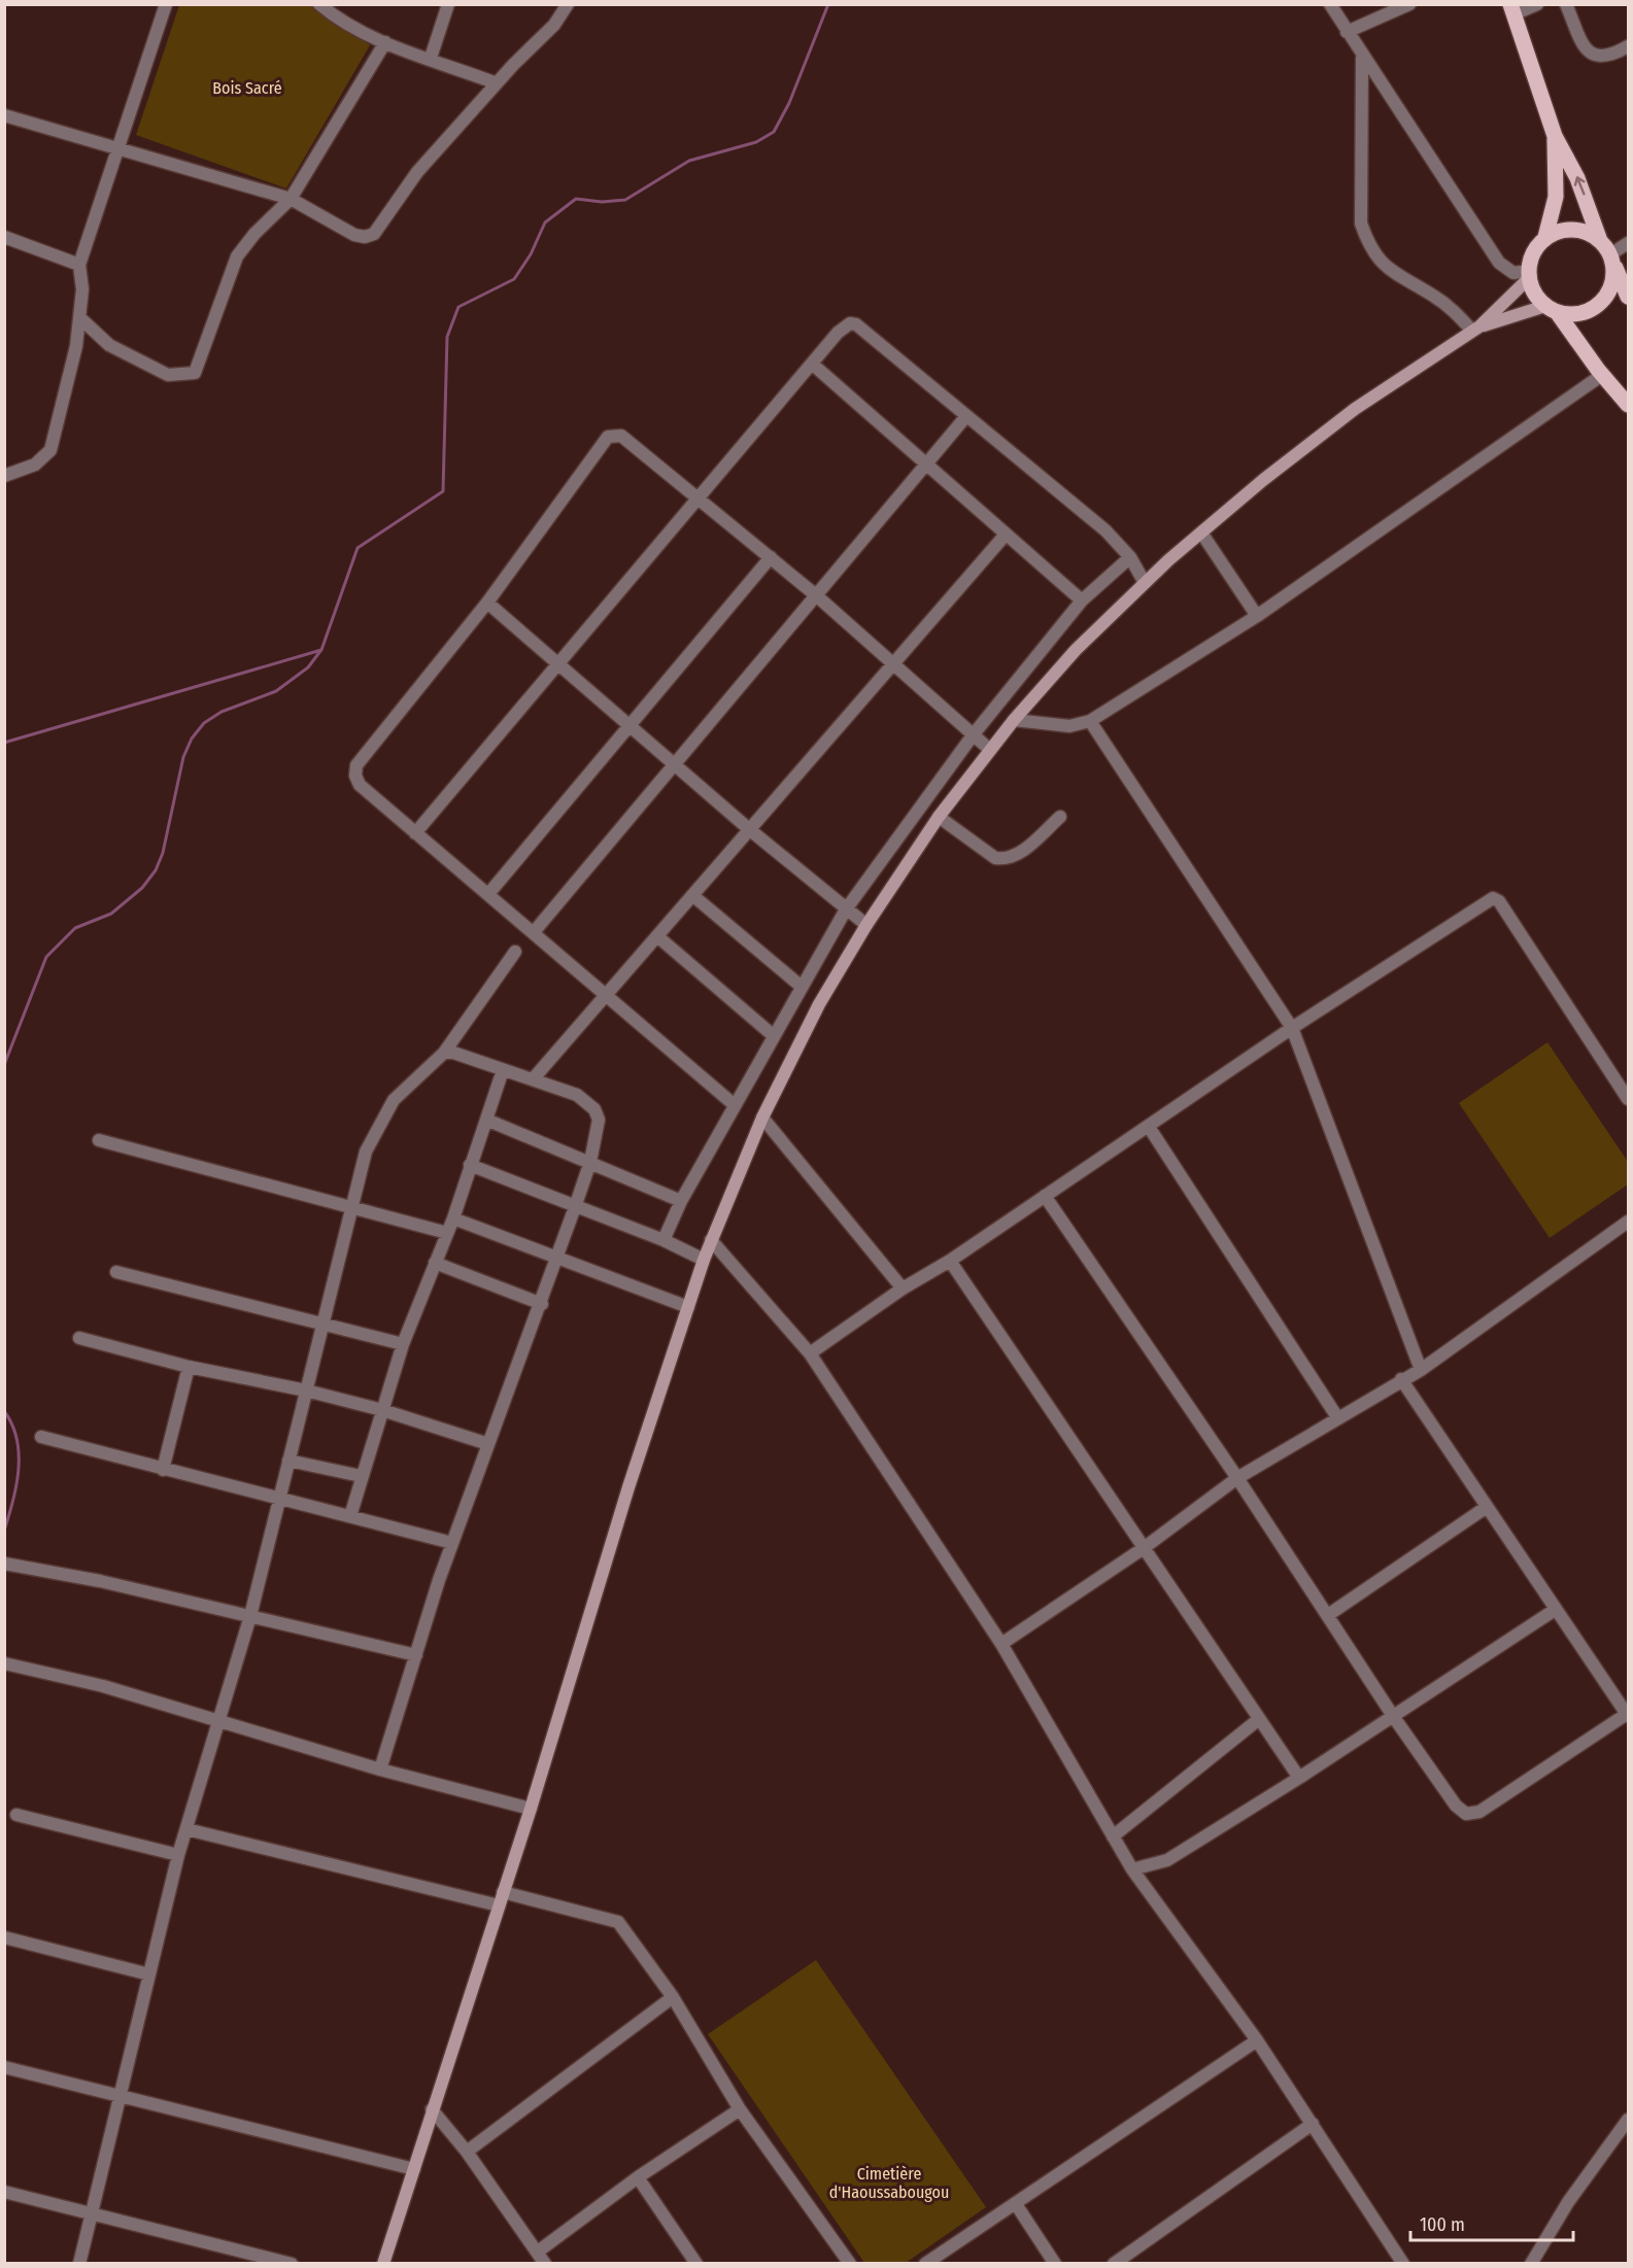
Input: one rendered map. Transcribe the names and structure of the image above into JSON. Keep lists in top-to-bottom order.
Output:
{
  "parks": ["Bois Sacré", "Cimetière d'Haoussabougou"],
  "scale_bar": "100 m"
}
